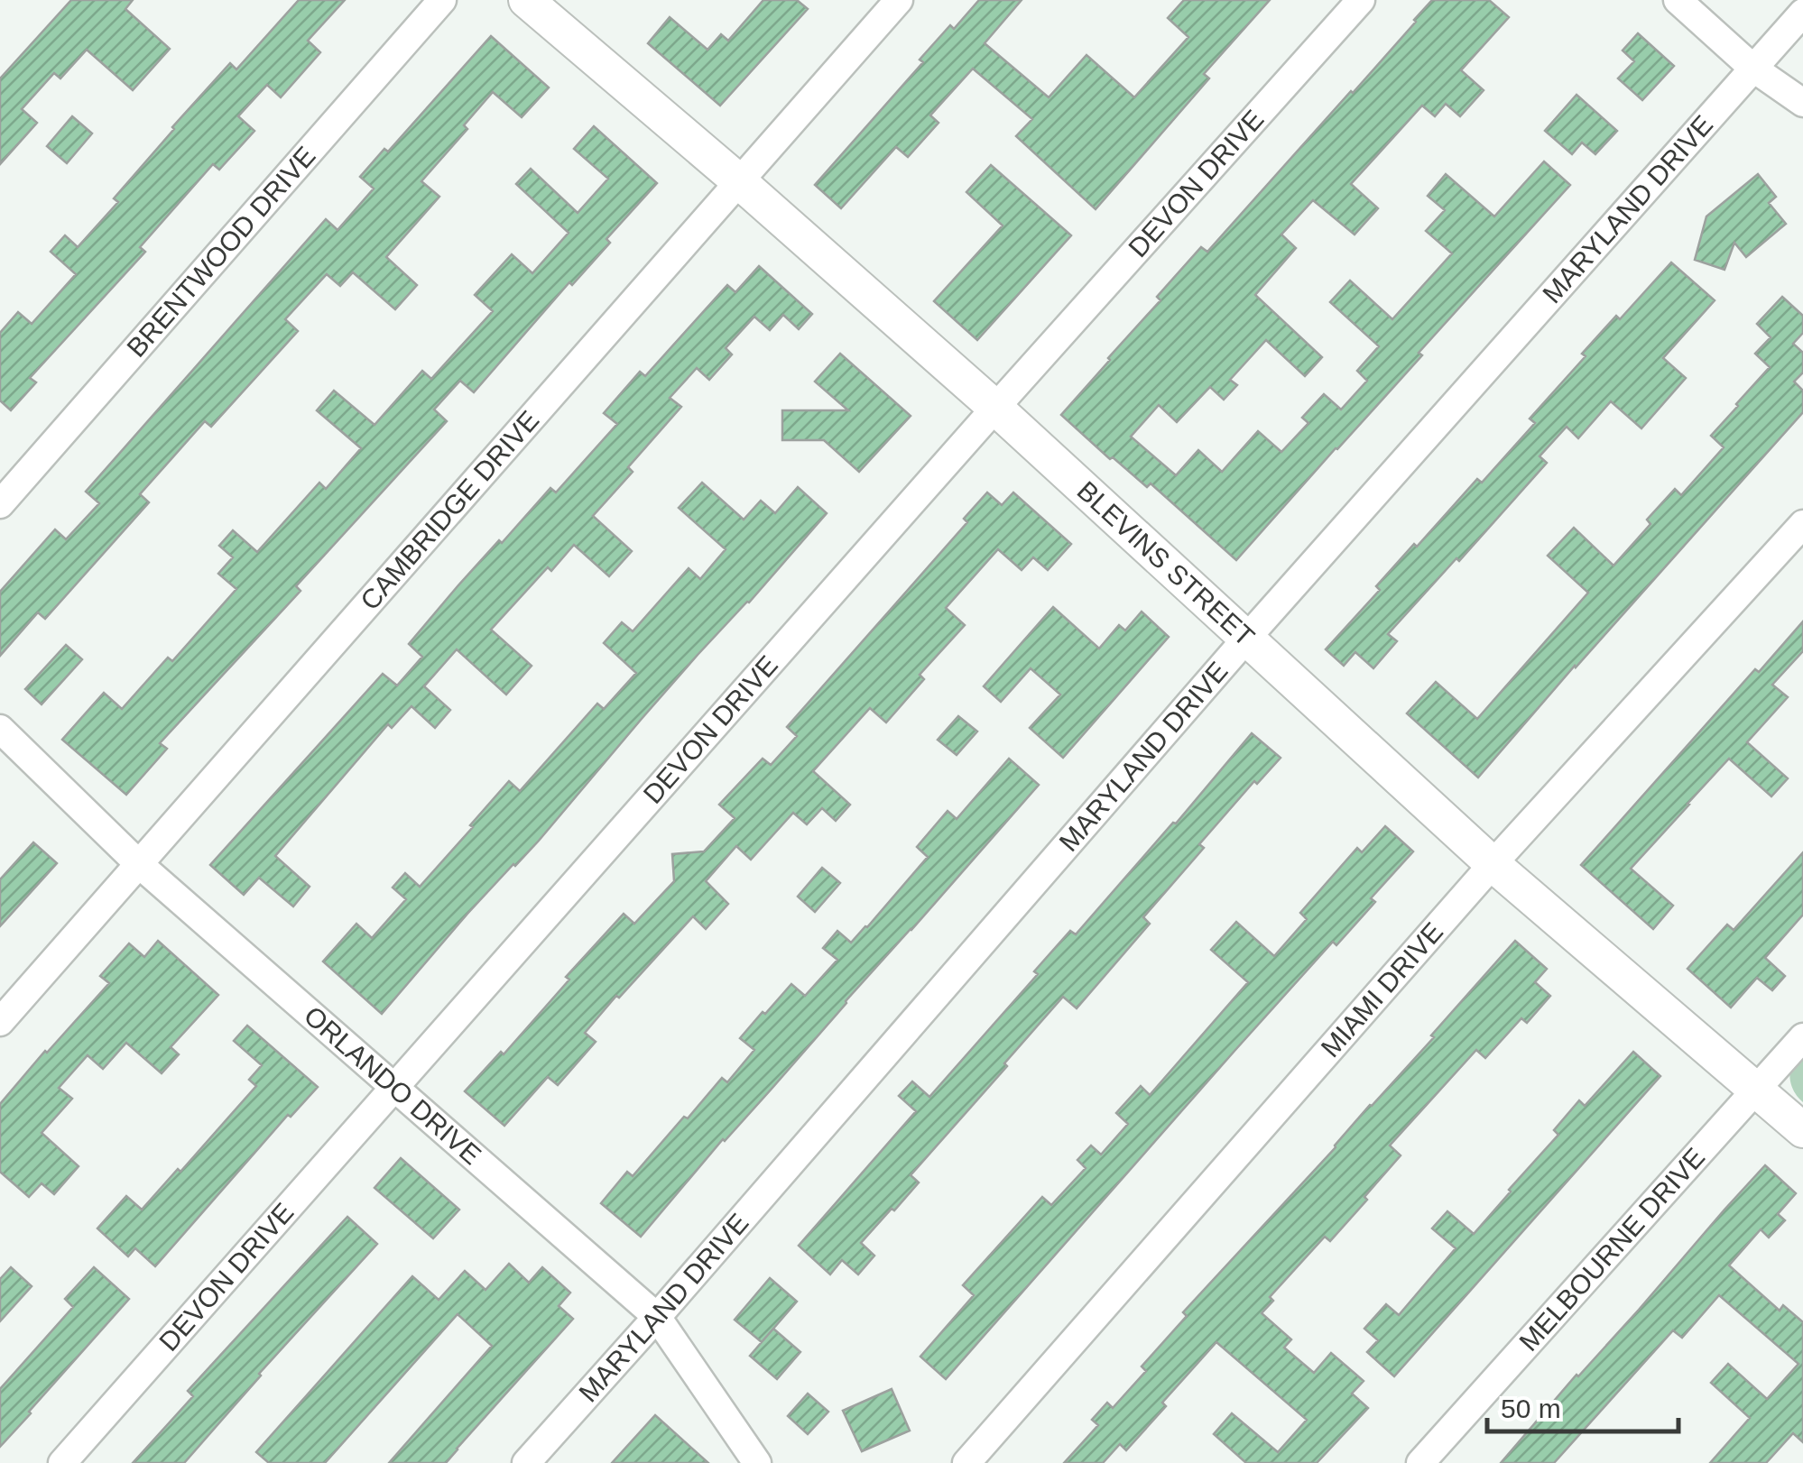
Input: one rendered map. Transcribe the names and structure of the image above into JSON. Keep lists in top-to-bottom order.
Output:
{
  "streets": {
    "street": [
      "DEVON DRIVE",
      "MARYLAND DRIVE",
      "BRENTWOOD DRIVE",
      "CAMBRIDGE DRIVE",
      "BLEVINS STREET",
      "MIAMI DRIVE",
      "ORLANDO DRIVE",
      "MELBOURNE DRIVE"
    ]
  },
  "crossings": [
    ["DEVON DRIVE", "BLEVINS STREET"],
    ["DEVON DRIVE", "ORLANDO DRIVE"],
    ["MARYLAND DRIVE", "BLEVINS STREET"],
    ["MARYLAND DRIVE", "ORLANDO DRIVE"],
    ["CAMBRIDGE DRIVE", "BLEVINS STREET"],
    ["CAMBRIDGE DRIVE", "ORLANDO DRIVE"],
    ["BLEVINS STREET", "MIAMI DRIVE"],
    ["BLEVINS STREET", "MELBOURNE DRIVE"]
  ],
  "scale_bar": "50 m"
}
